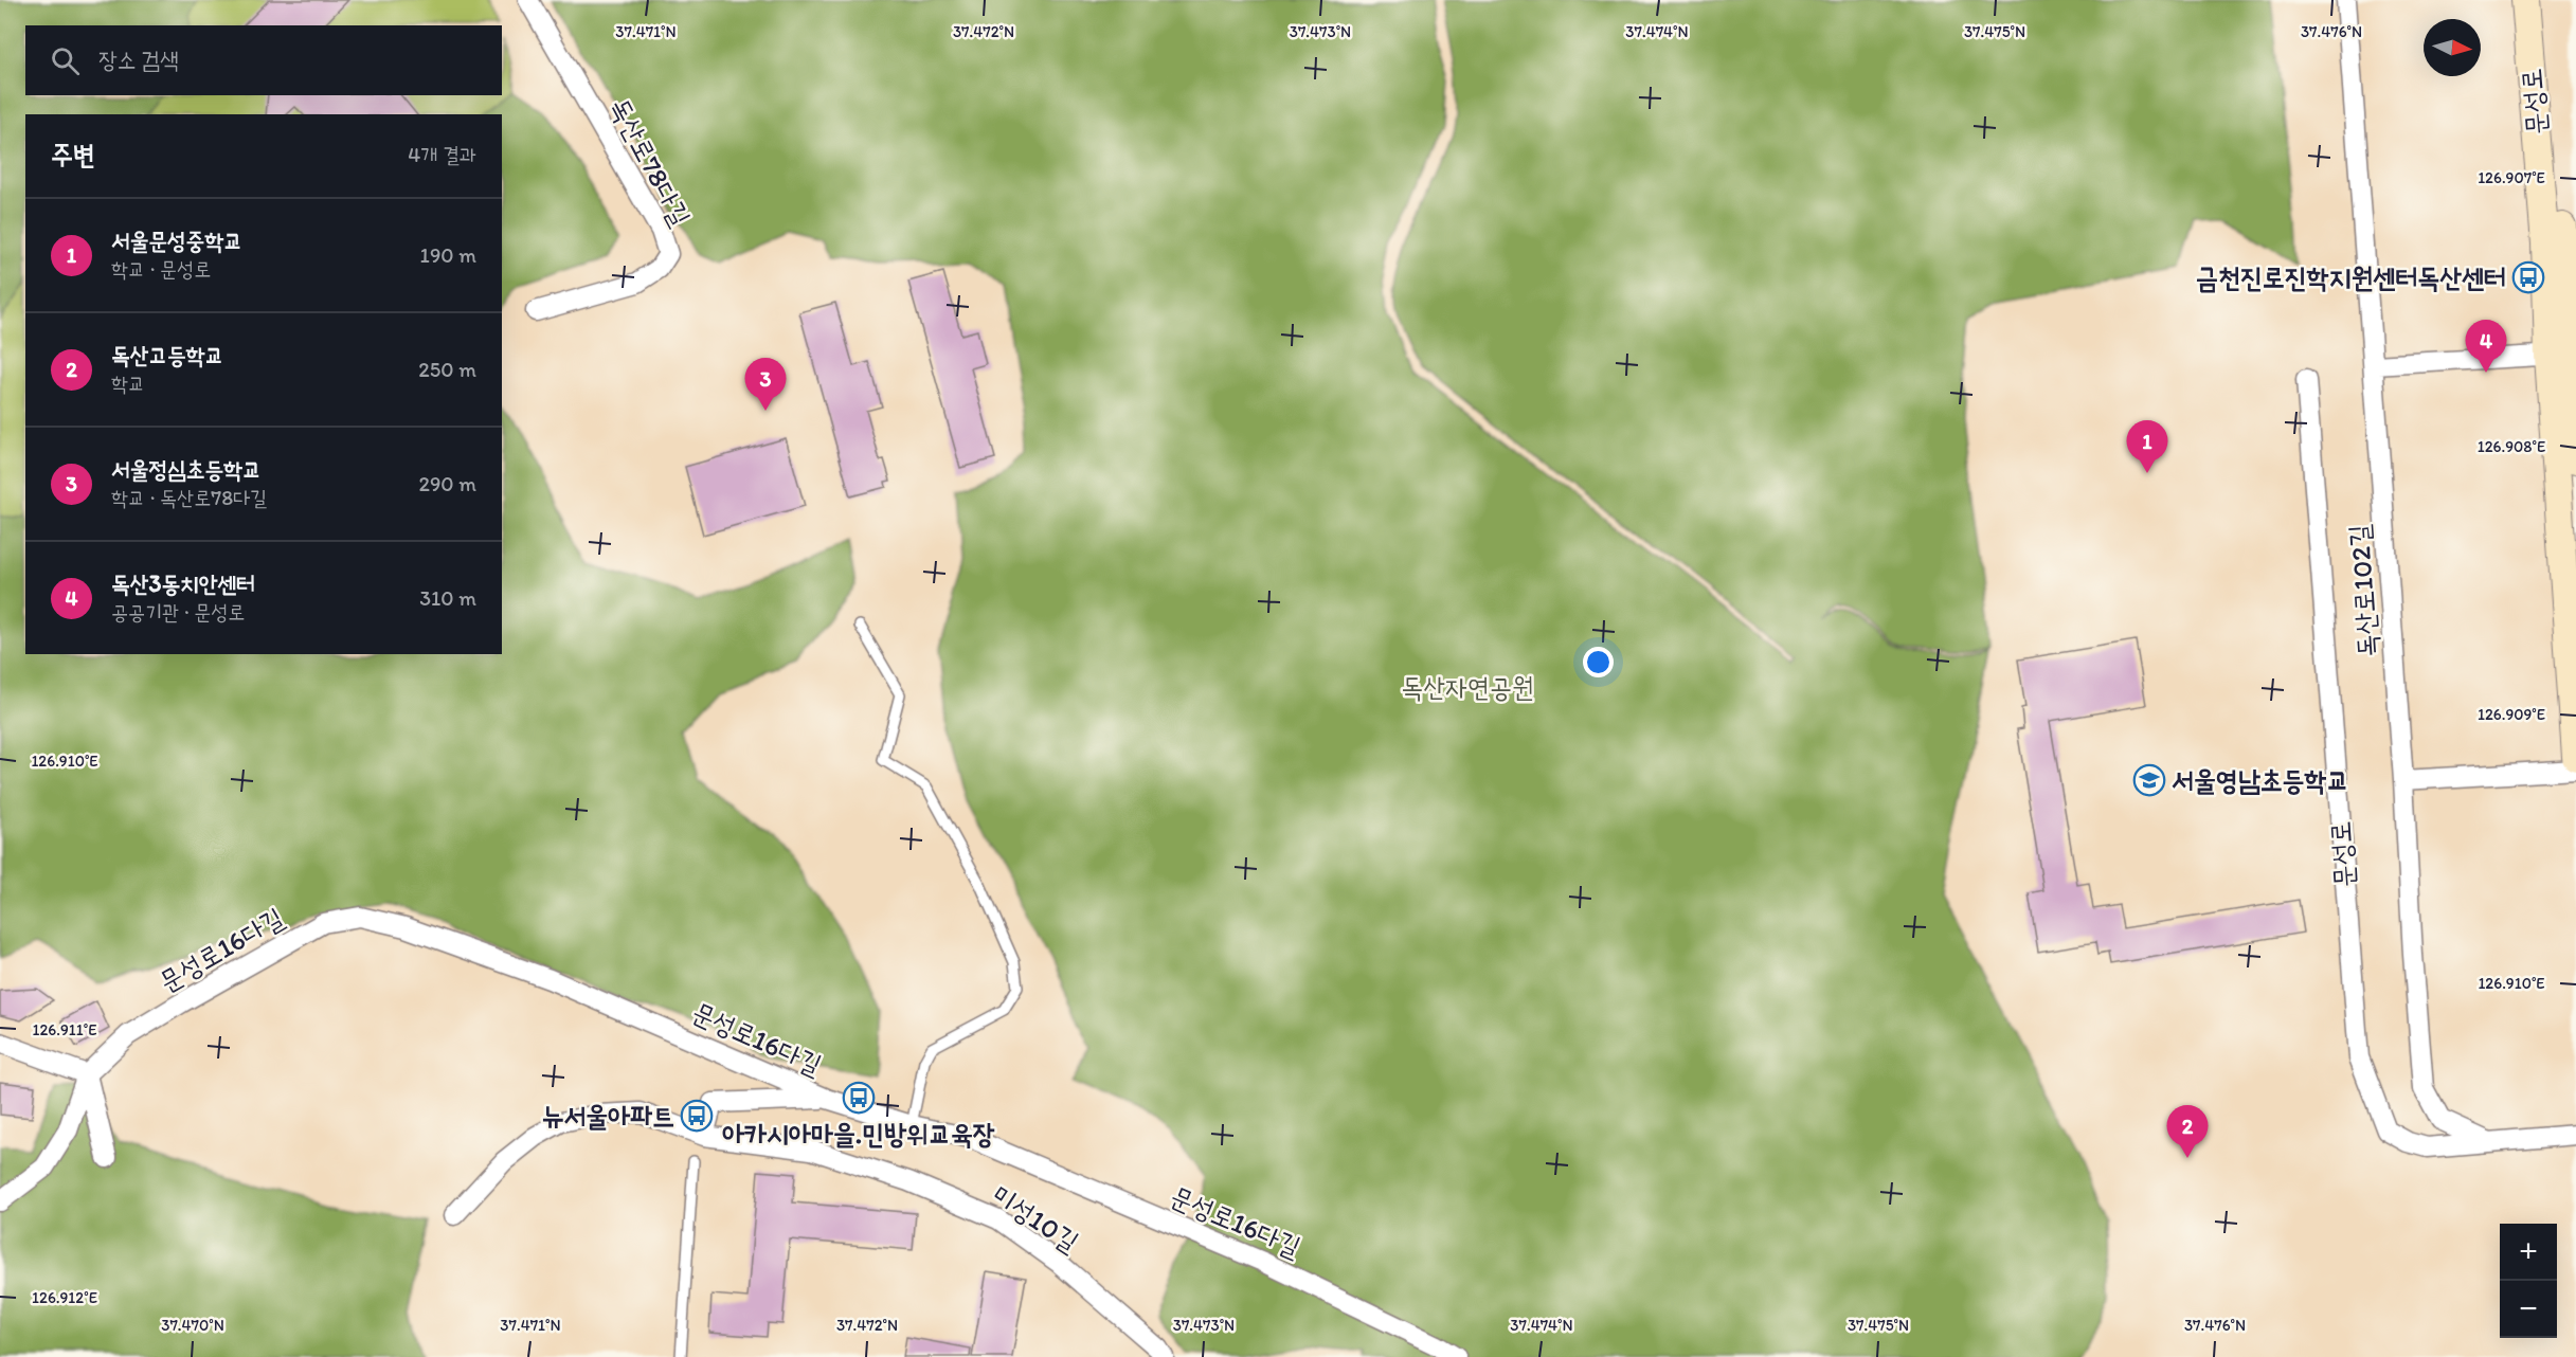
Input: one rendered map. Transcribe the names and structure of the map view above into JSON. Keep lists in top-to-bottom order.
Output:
{
  "streets": {
    "main road": ["문성로"],
    "street": [
      "독산로78다길",
      "독산로102길",
      "문성로16다길",
      "미성10길"
    ]
  },
  "crossings": [
    ["문성로", "독산로102길"]
  ],
  "parks": ["독산자연공원"],
  "places": {
    "bus stop": ["금천진로진학지원센터독산센터", "아카시아마을.민방위교육장", "뉴서울아파트"],
    "school or university": ["서울영남초등학교"]
  },
  "north": "right",
  "page": {
    "search": "장소 검색",
    "heading": ["주변", "4개 결과"],
    "list": [
      {
        "mark": "1",
        "name": "서울문성중학교",
        "note": "학교 · 문성로",
        "value": "190 m"
      },
      {
        "mark": "2",
        "name": "독산고등학교",
        "note": "학교",
        "value": "250 m"
      },
      {
        "mark": "3",
        "name": "서울정심초등학교",
        "note": "학교 · 독산로78다길",
        "value": "290 m"
      },
      {
        "mark": "4",
        "name": "독산3동치안센터",
        "note": "공공기관 · 문성로",
        "value": "310 m"
      }
    ],
    "pins": [
      "4",
      "3",
      "1",
      "2"
    ],
    "map_buttons": ["+", "−"]
  },
  "coordinates": [
    "37.471°N",
    "37.472°N",
    "37.473°N",
    "37.474°N",
    "37.475°N",
    "37.476°N",
    "126.907°E",
    "126.908°E",
    "126.909°E",
    "126.910°E",
    "126.911°E",
    "126.912°E",
    "37.470°N"
  ]
}
